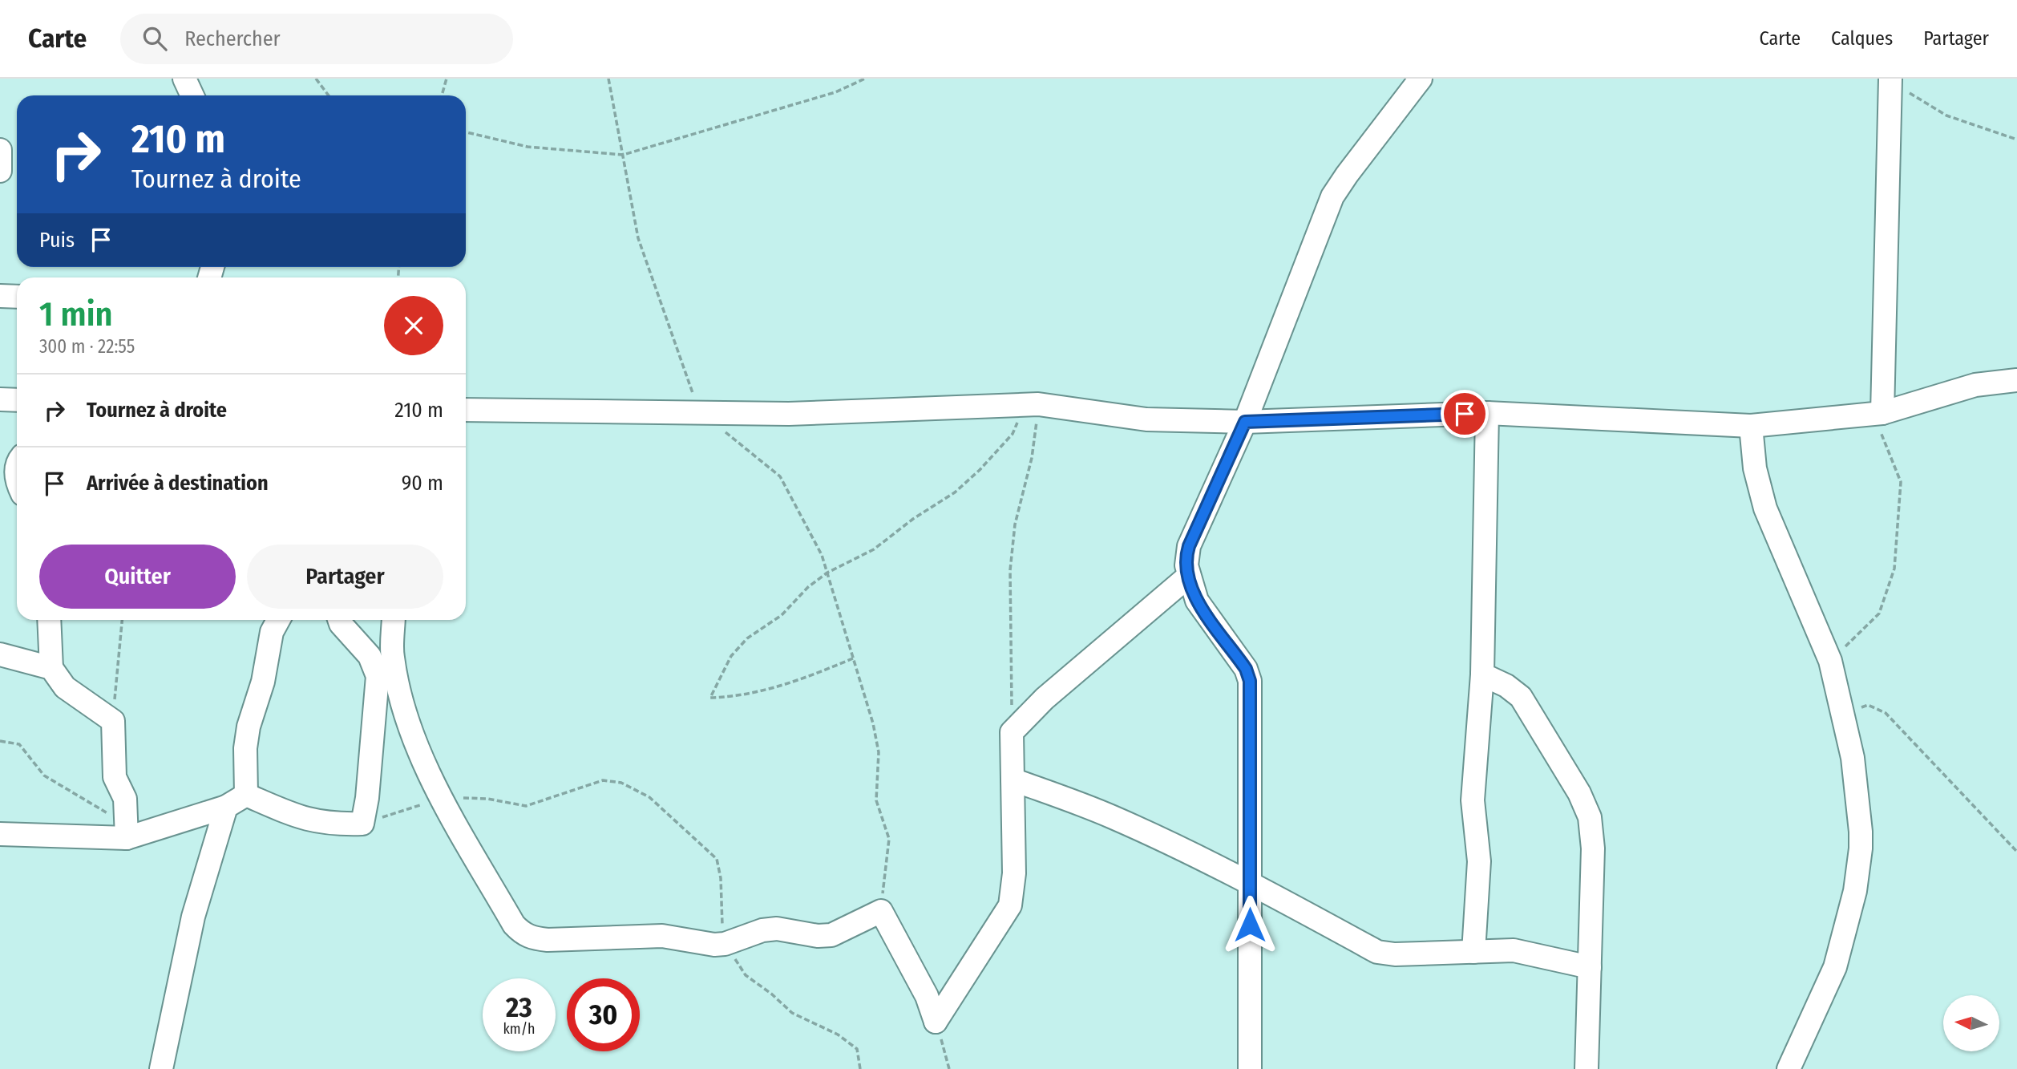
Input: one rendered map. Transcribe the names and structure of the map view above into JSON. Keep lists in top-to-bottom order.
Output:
{
  "north": "left",
  "page": {
    "header": "Carte",
    "search": "Rechercher",
    "nav": ["Carte", "Calques", "Partager"],
    "turn": ["210 m", "Tournez à droite"],
    "then": "Puis",
    "heading": ["1 min", "300 m · 22:55"],
    "list": [
      {
        "name": "Tournez à droite",
        "value": "210 m"
      },
      {
        "name": "Arrivée à destination",
        "value": "90 m"
      }
    ],
    "buttons": ["Quitter", "Partager"],
    "speed": "23 km/h",
    "limit": "30"
  }
}
